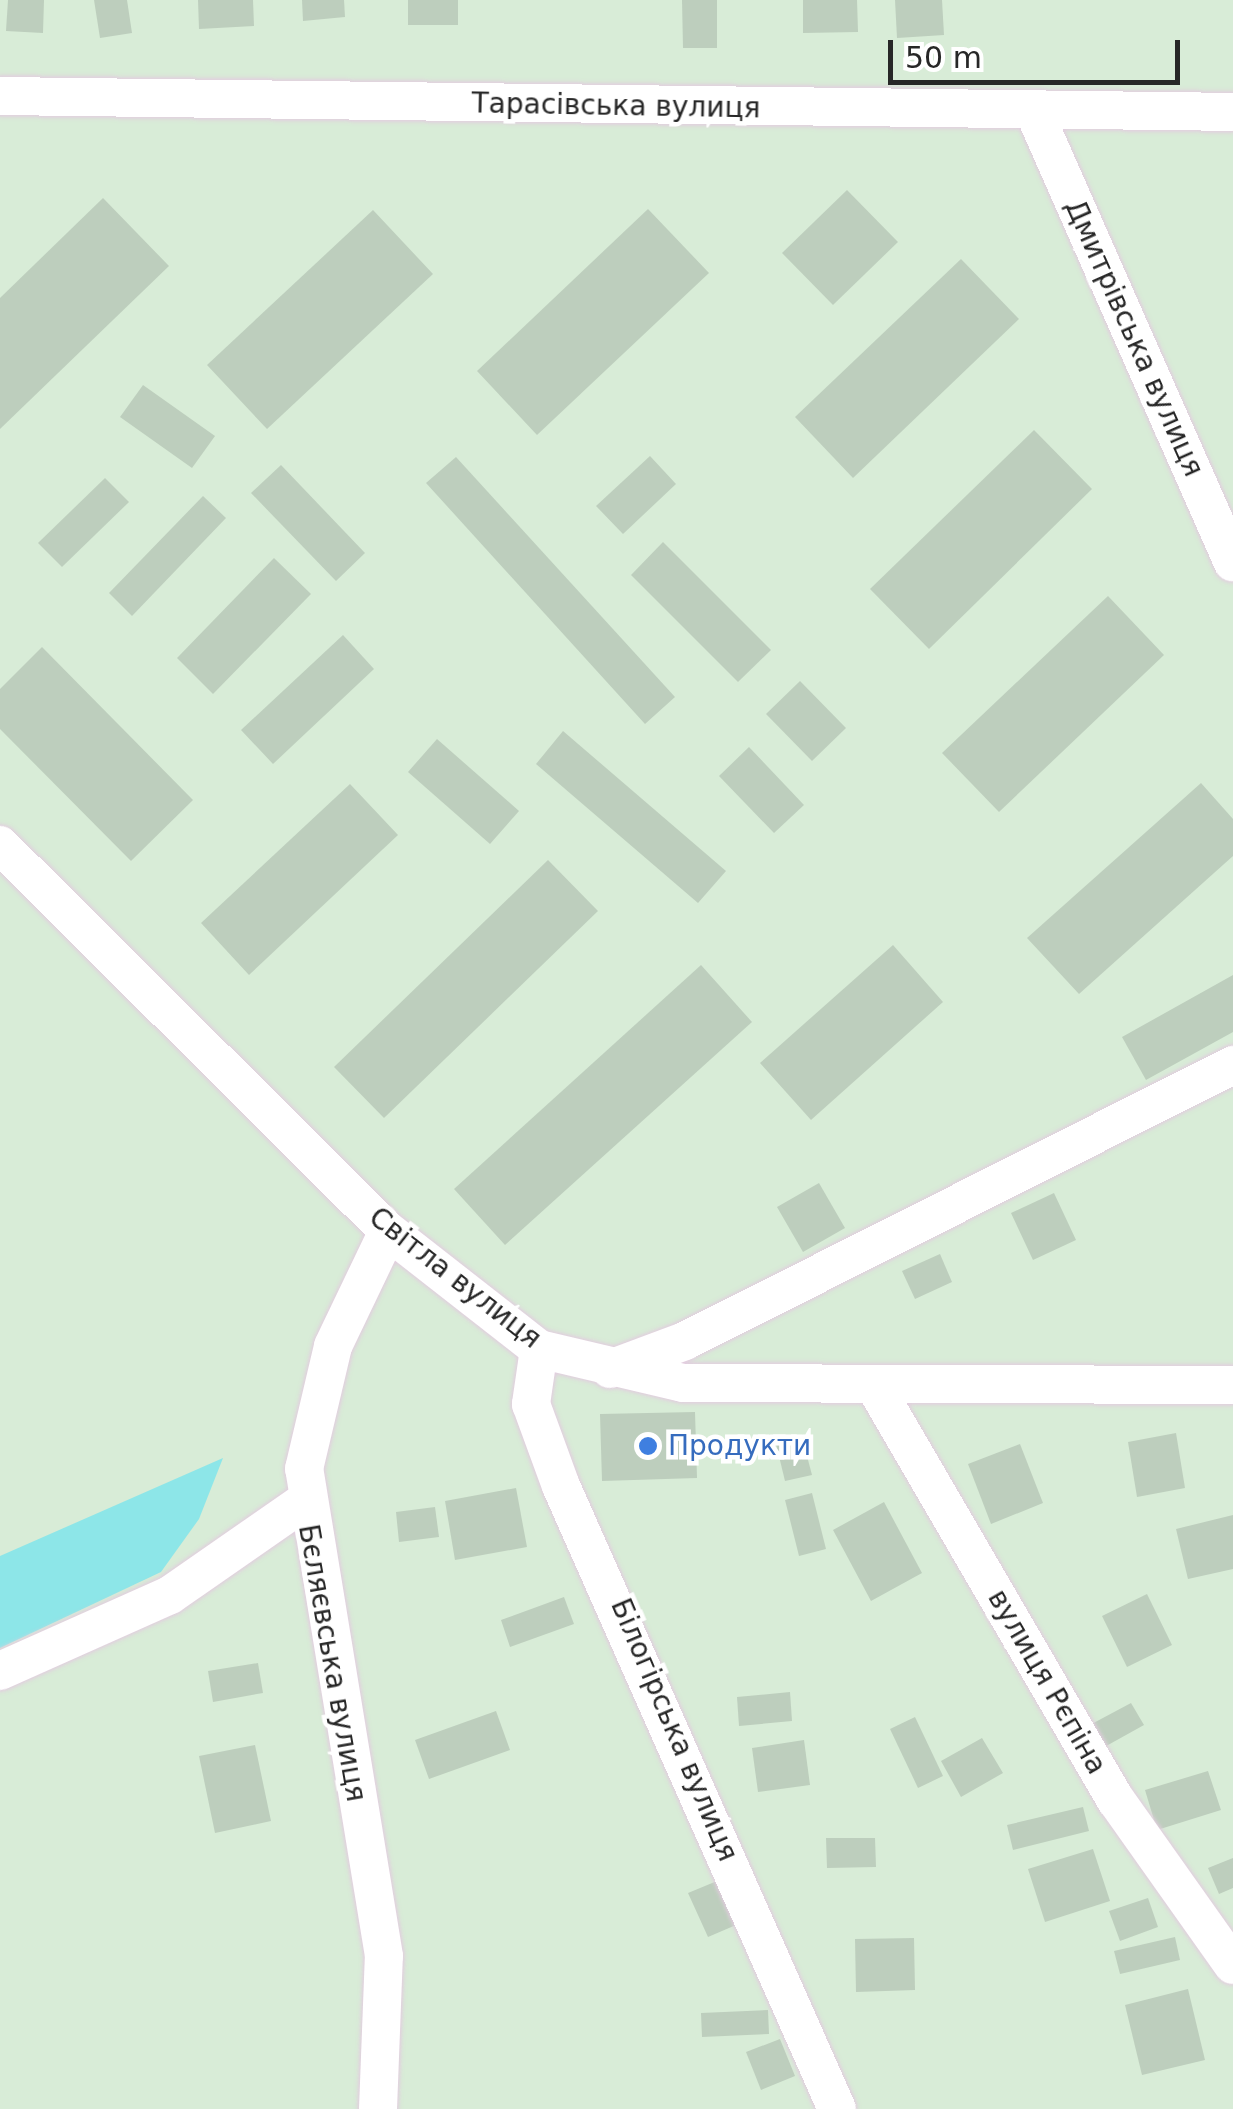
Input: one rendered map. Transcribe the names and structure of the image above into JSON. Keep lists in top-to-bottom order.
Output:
{
  "streets": {
    "street": [
      "Тарасівська вулиця",
      "Дмитрівська вулиця",
      "Світла вулиця",
      "Бєляєвська вулиця",
      "вулиця Рєпіна",
      "Білогірська вулиця"
    ]
  },
  "crossings": [
    ["Тарасівська вулиця", "Дмитрівська вулиця"],
    ["Світла вулиця", "Бєляєвська вулиця"],
    ["Світла вулиця", "вулиця Рєпіна"],
    ["Світла вулиця", "Білогірська вулиця"]
  ],
  "places": ["Продукти"],
  "scale_bar": "50 m"
}
